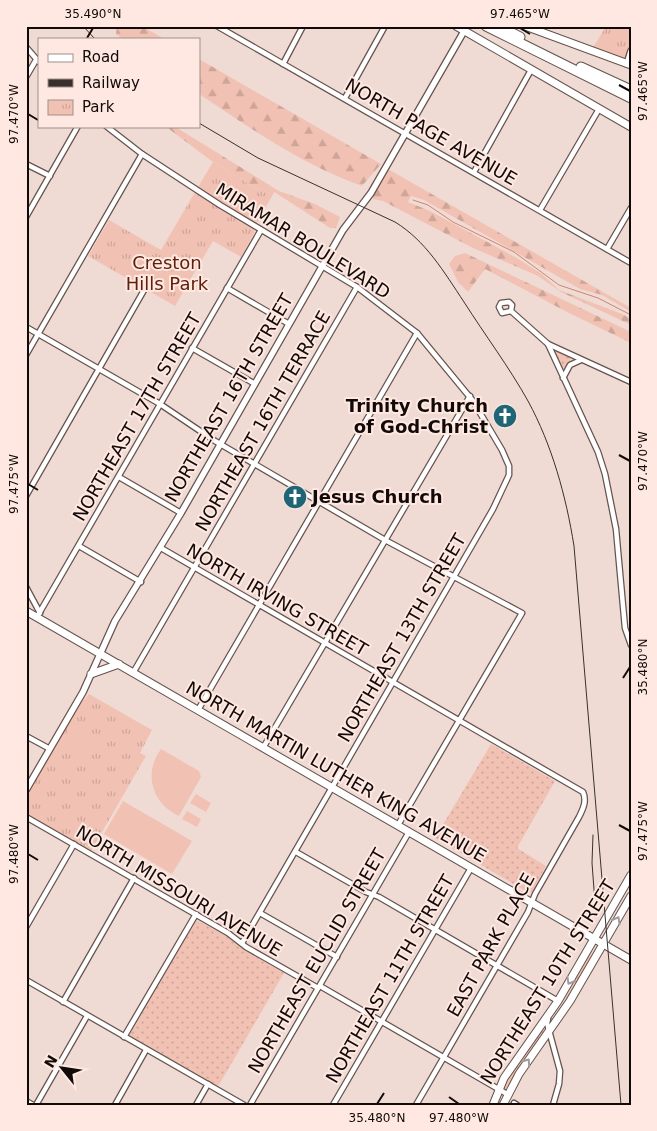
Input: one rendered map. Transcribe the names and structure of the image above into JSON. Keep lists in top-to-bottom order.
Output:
{
  "streets": {
    "main road": ["NORTH MARTIN LUTHER KING AVENUE", "NORTHEAST 10TH STREET"],
    "street": [
      "NORTH PAGE AVENUE",
      "MIRAMAR BOULEVARD",
      "NORTHEAST 16TH STREET",
      "NORTHEAST 17TH STREET",
      "NORTHEAST 16TH TERRACE",
      "NORTH IRVING STREET",
      "NORTHEAST 13TH STREET",
      "NORTH MISSOURI AVENUE",
      "EAST PARK PLACE",
      "NORTHEAST EUCLID STREET",
      "NORTHEAST 11TH STREET"
    ]
  },
  "crossings": [
    ["NORTH PAGE AVENUE", "NORTHEAST 16TH STREET"],
    ["MIRAMAR BOULEVARD", "NORTHEAST 16TH STREET"],
    ["MIRAMAR BOULEVARD", "NORTHEAST 17TH STREET"],
    ["MIRAMAR BOULEVARD", "NORTHEAST 16TH TERRACE"],
    ["MIRAMAR BOULEVARD", "NORTHEAST 13TH STREET"],
    ["NORTHEAST 16TH STREET", "NORTH IRVING STREET"],
    ["NORTHEAST 16TH STREET", "NORTH MARTIN LUTHER KING AVENUE"],
    ["NORTHEAST 17TH STREET", "NORTH MARTIN LUTHER KING AVENUE"],
    ["NORTHEAST 16TH TERRACE", "NORTH IRVING STREET"],
    ["NORTHEAST 16TH TERRACE", "NORTH MARTIN LUTHER KING AVENUE"],
    ["NORTH IRVING STREET", "NORTHEAST 13TH STREET"],
    ["NORTH IRVING STREET", "EAST PARK PLACE"],
    ["NORTHEAST 13TH STREET", "NORTH MARTIN LUTHER KING AVENUE"],
    ["NORTHEAST 13TH STREET", "NORTH MISSOURI AVENUE"],
    ["NORTH MARTIN LUTHER KING AVENUE", "EAST PARK PLACE"],
    ["NORTH MARTIN LUTHER KING AVENUE", "NORTHEAST EUCLID STREET"],
    ["NORTH MARTIN LUTHER KING AVENUE", "NORTHEAST 11TH STREET"],
    ["NORTH MARTIN LUTHER KING AVENUE", "NORTHEAST 10TH STREET"],
    ["NORTH MISSOURI AVENUE", "EAST PARK PLACE"],
    ["NORTH MISSOURI AVENUE", "NORTHEAST EUCLID STREET"],
    ["NORTH MISSOURI AVENUE", "NORTHEAST 11TH STREET"],
    ["NORTH MISSOURI AVENUE", "NORTHEAST 10TH STREET"]
  ],
  "parks": ["Creston Hills Park"],
  "places": {
    "church": ["Trinity Church of God-Christ", "Jesus Church"]
  },
  "legend": ["Road", "Railway", "Park"],
  "north": "top left",
  "coordinates": [
    "35.490°N",
    "97.465°W",
    "97.470°W",
    "97.475°W",
    "35.480°N",
    "97.480°W"
  ]
}
